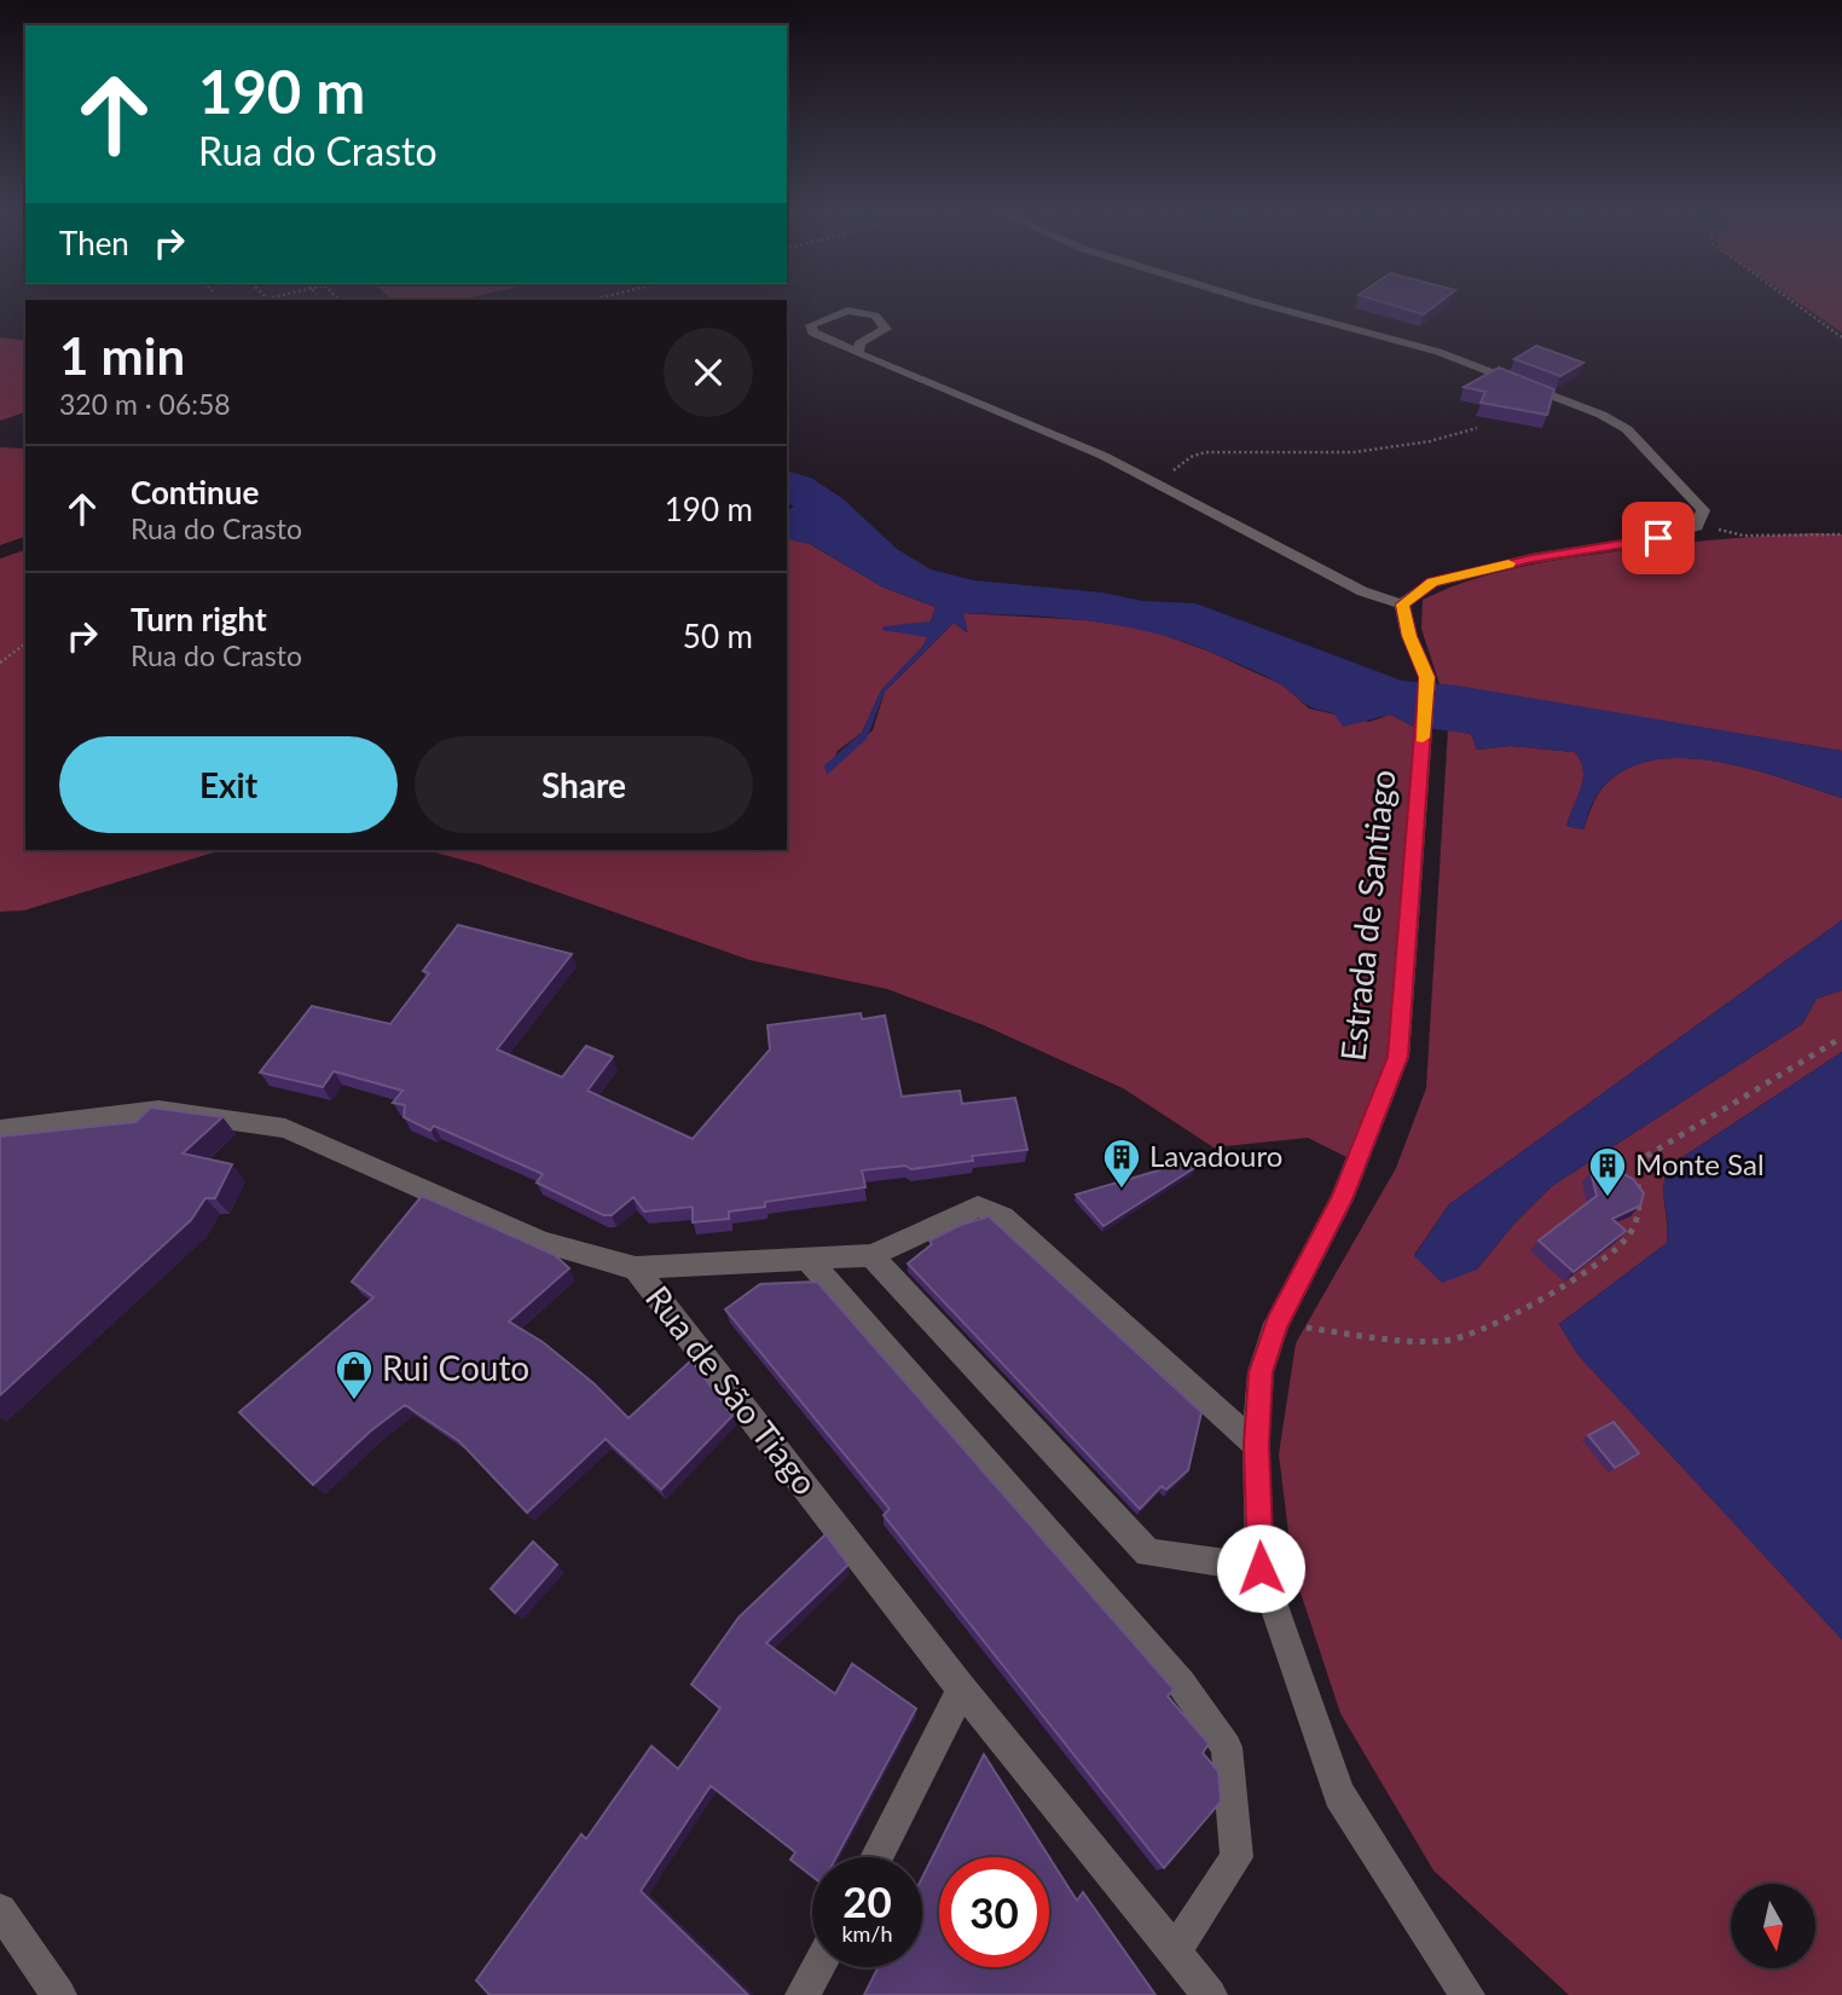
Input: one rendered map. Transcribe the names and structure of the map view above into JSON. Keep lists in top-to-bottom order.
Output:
{
  "streets": {
    "street": ["Estrada de Santiago", "Rua de São Tiago"]
  },
  "places": {
    "building": ["Lavadouro", "Monte Sal"],
    "shop": ["Rui Couto"]
  },
  "north": "bottom",
  "page": {
    "turn": ["190 m", "Rua do Crasto"],
    "then": "Then",
    "heading": ["1 min", "320 m · 06:58"],
    "list": [
      {
        "name": "Continue",
        "note": "Rua do Crasto",
        "value": "190 m"
      },
      {
        "name": "Turn right",
        "note": "Rua do Crasto",
        "value": "50 m"
      }
    ],
    "buttons": ["Exit", "Share"],
    "speed": "20 km/h",
    "limit": "30"
  }
}
